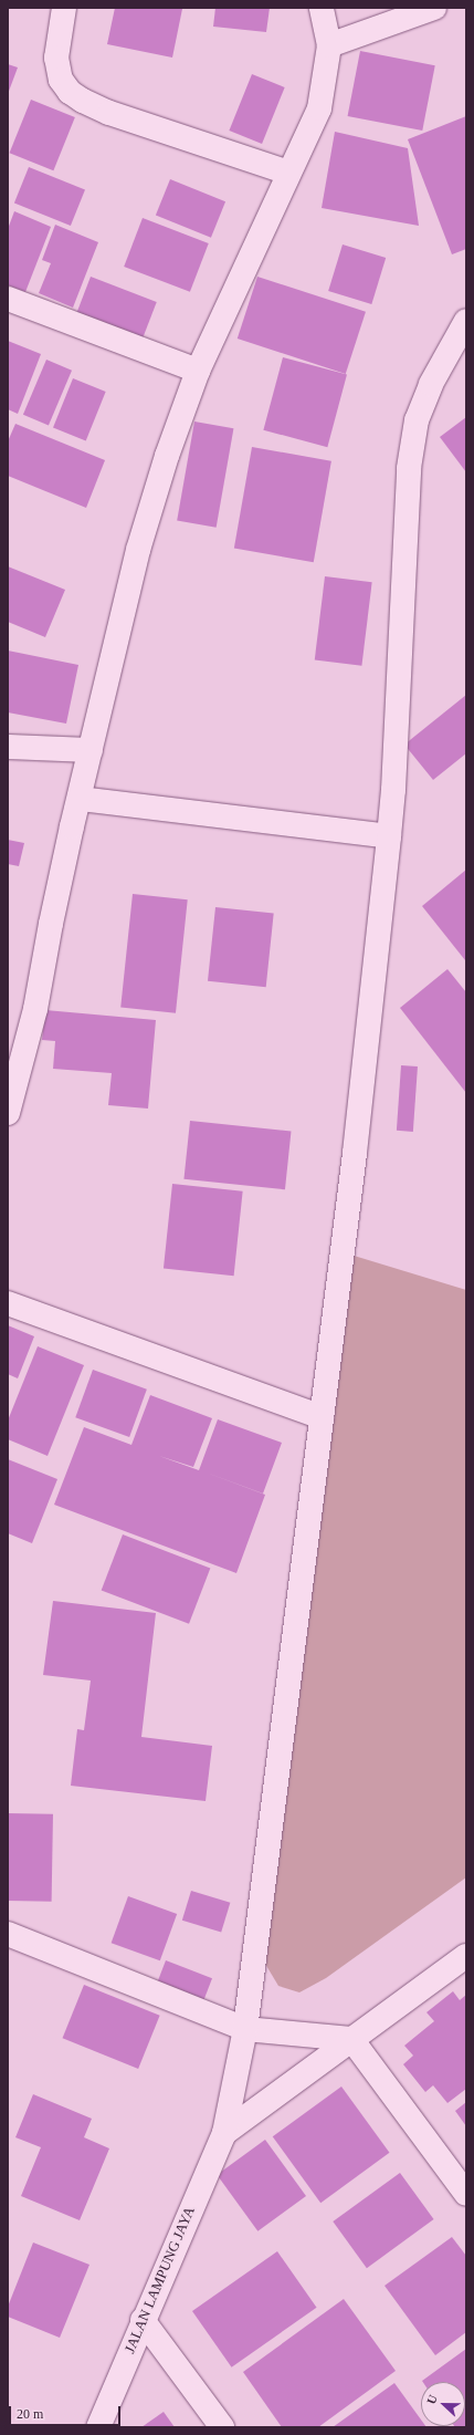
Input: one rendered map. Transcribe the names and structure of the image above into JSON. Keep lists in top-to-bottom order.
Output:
{
  "streets": {
    "street": ["JALAN LAMPUNG JAYA"]
  },
  "scale_bar": "20 m",
  "north": "left"
}
